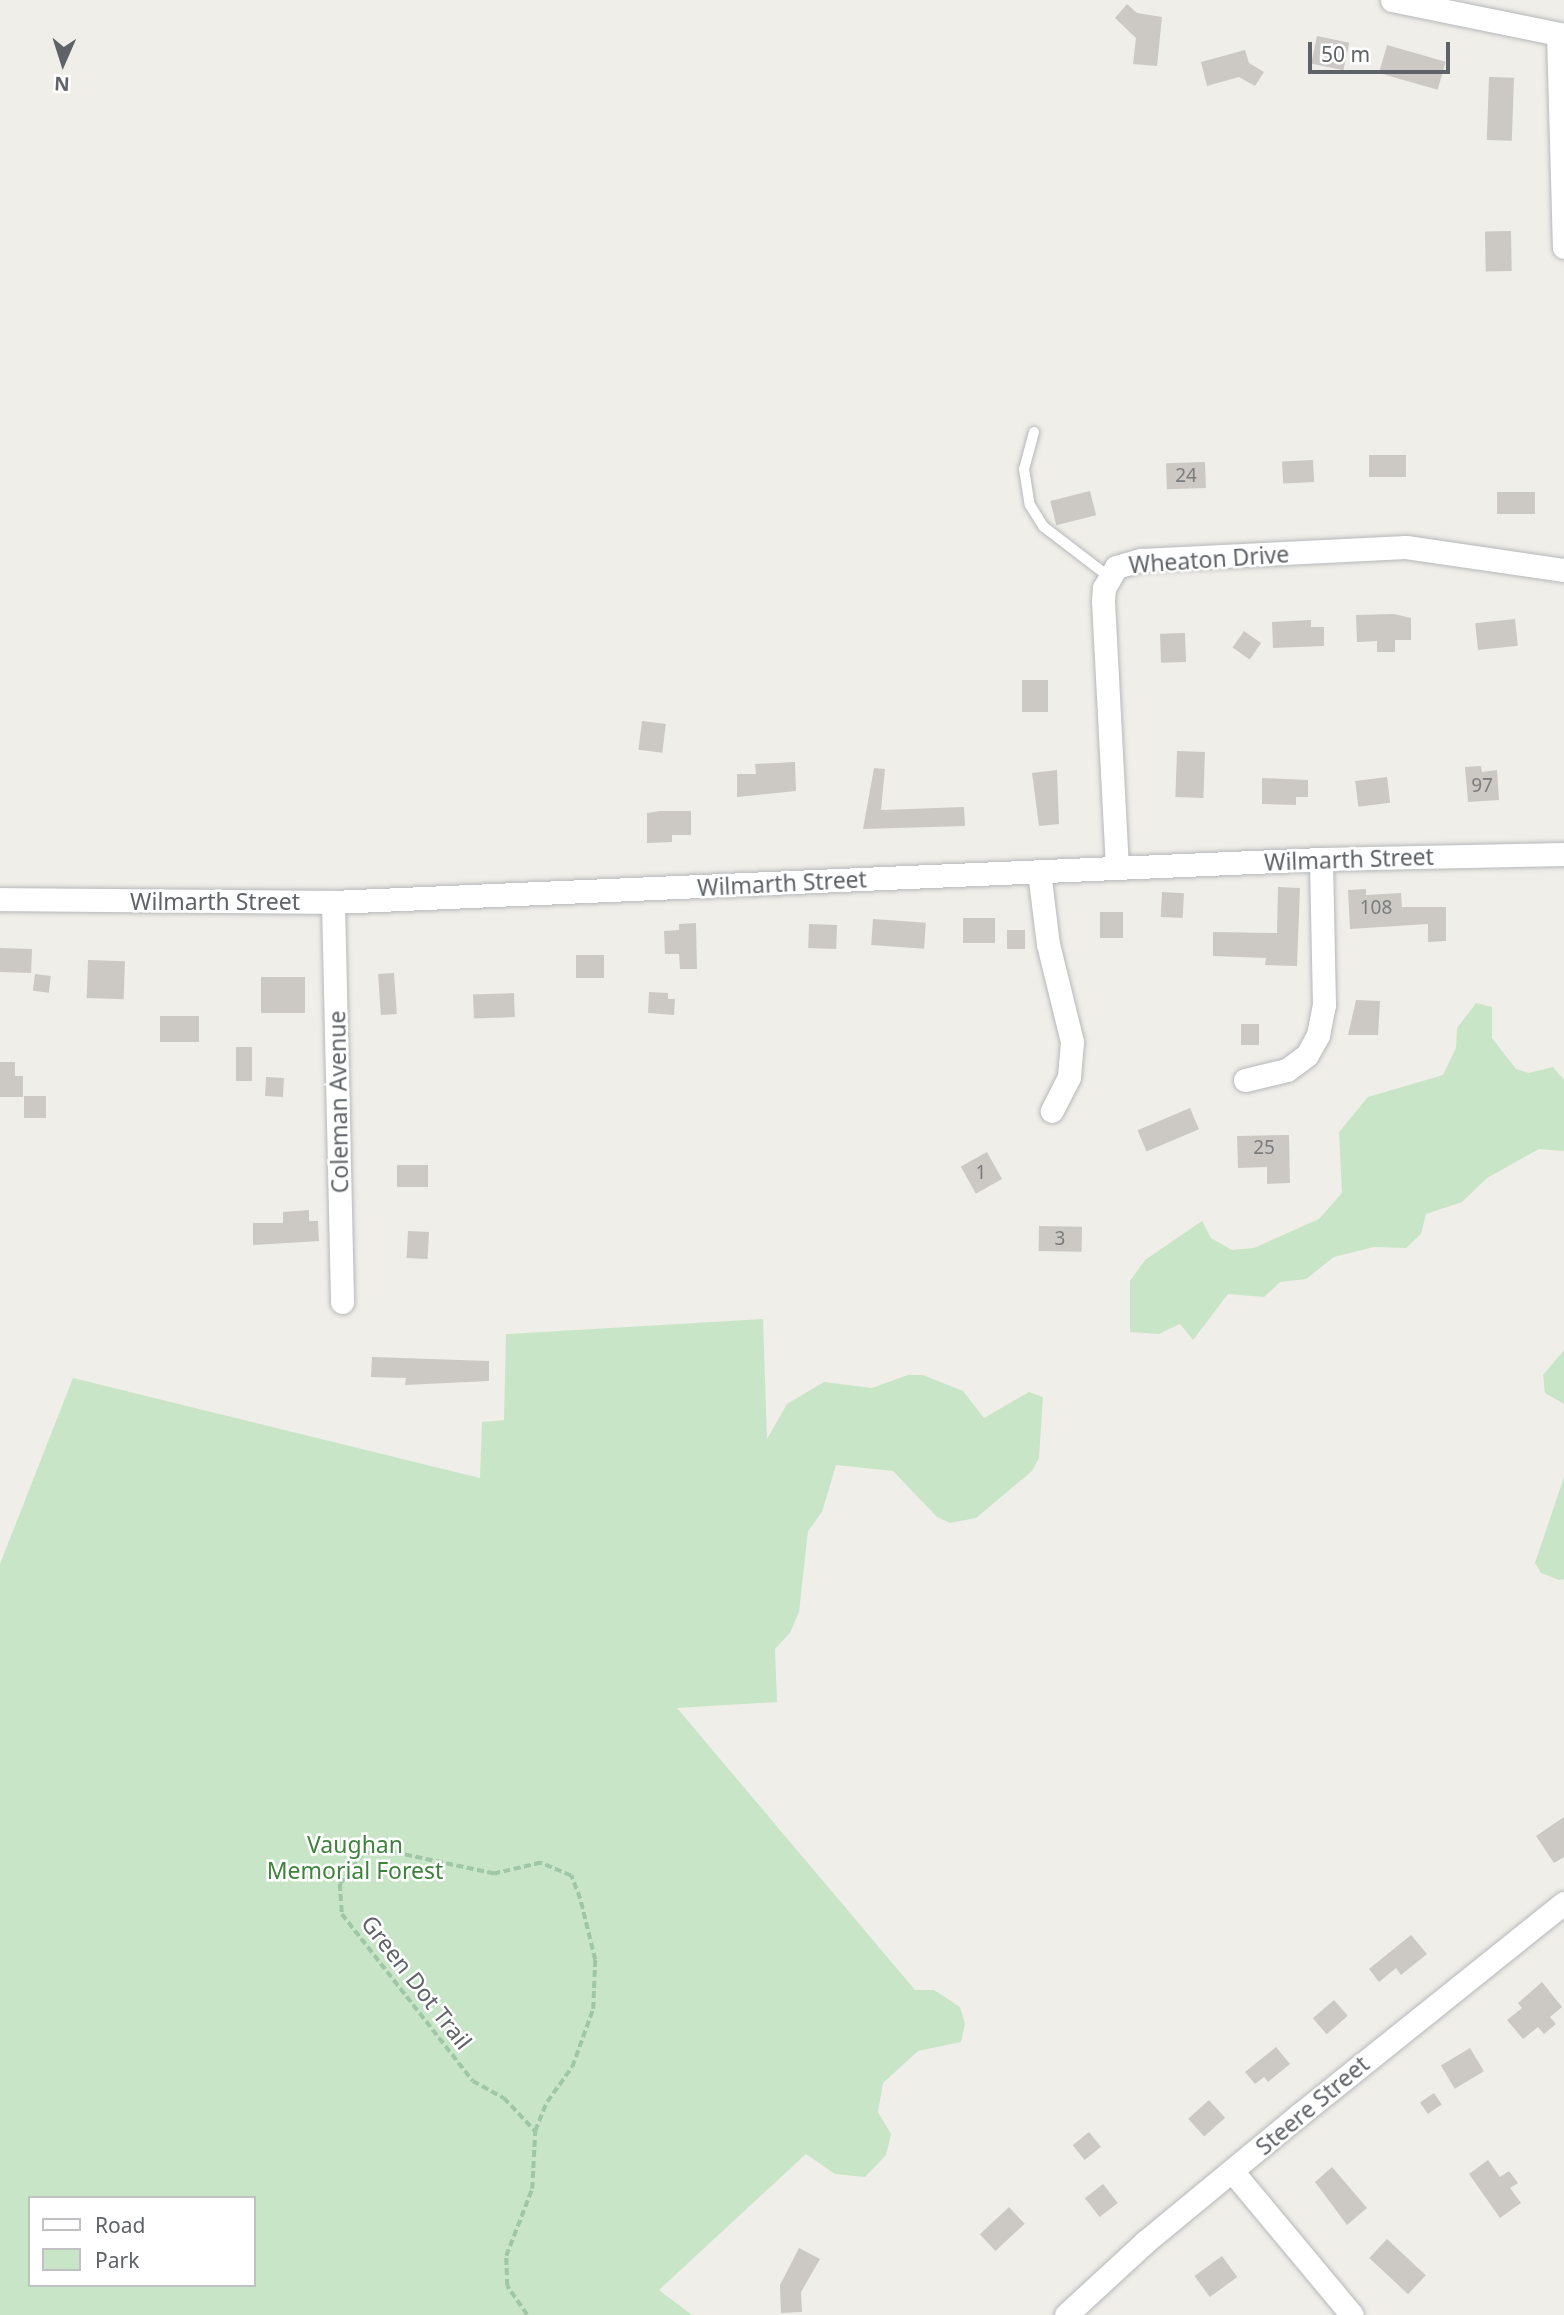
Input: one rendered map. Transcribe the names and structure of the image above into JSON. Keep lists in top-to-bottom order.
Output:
{
  "streets": {
    "street": [
      "Wheaton Drive",
      "Wilmarth Street",
      "Coleman Avenue",
      "Steere Street"
    ],
    "path": ["Green Dot Trail"]
  },
  "crossings": [
    ["Wheaton Drive", "Wilmarth Street"],
    ["Wilmarth Street", "Coleman Avenue"]
  ],
  "parks": ["Vaughan Memorial Forest"],
  "house_numbers": [
    "24",
    "97",
    "108",
    "25",
    "1",
    "3"
  ],
  "legend": ["Road", "Park"],
  "scale_bar": "50 m",
  "north": "bottom"
}
